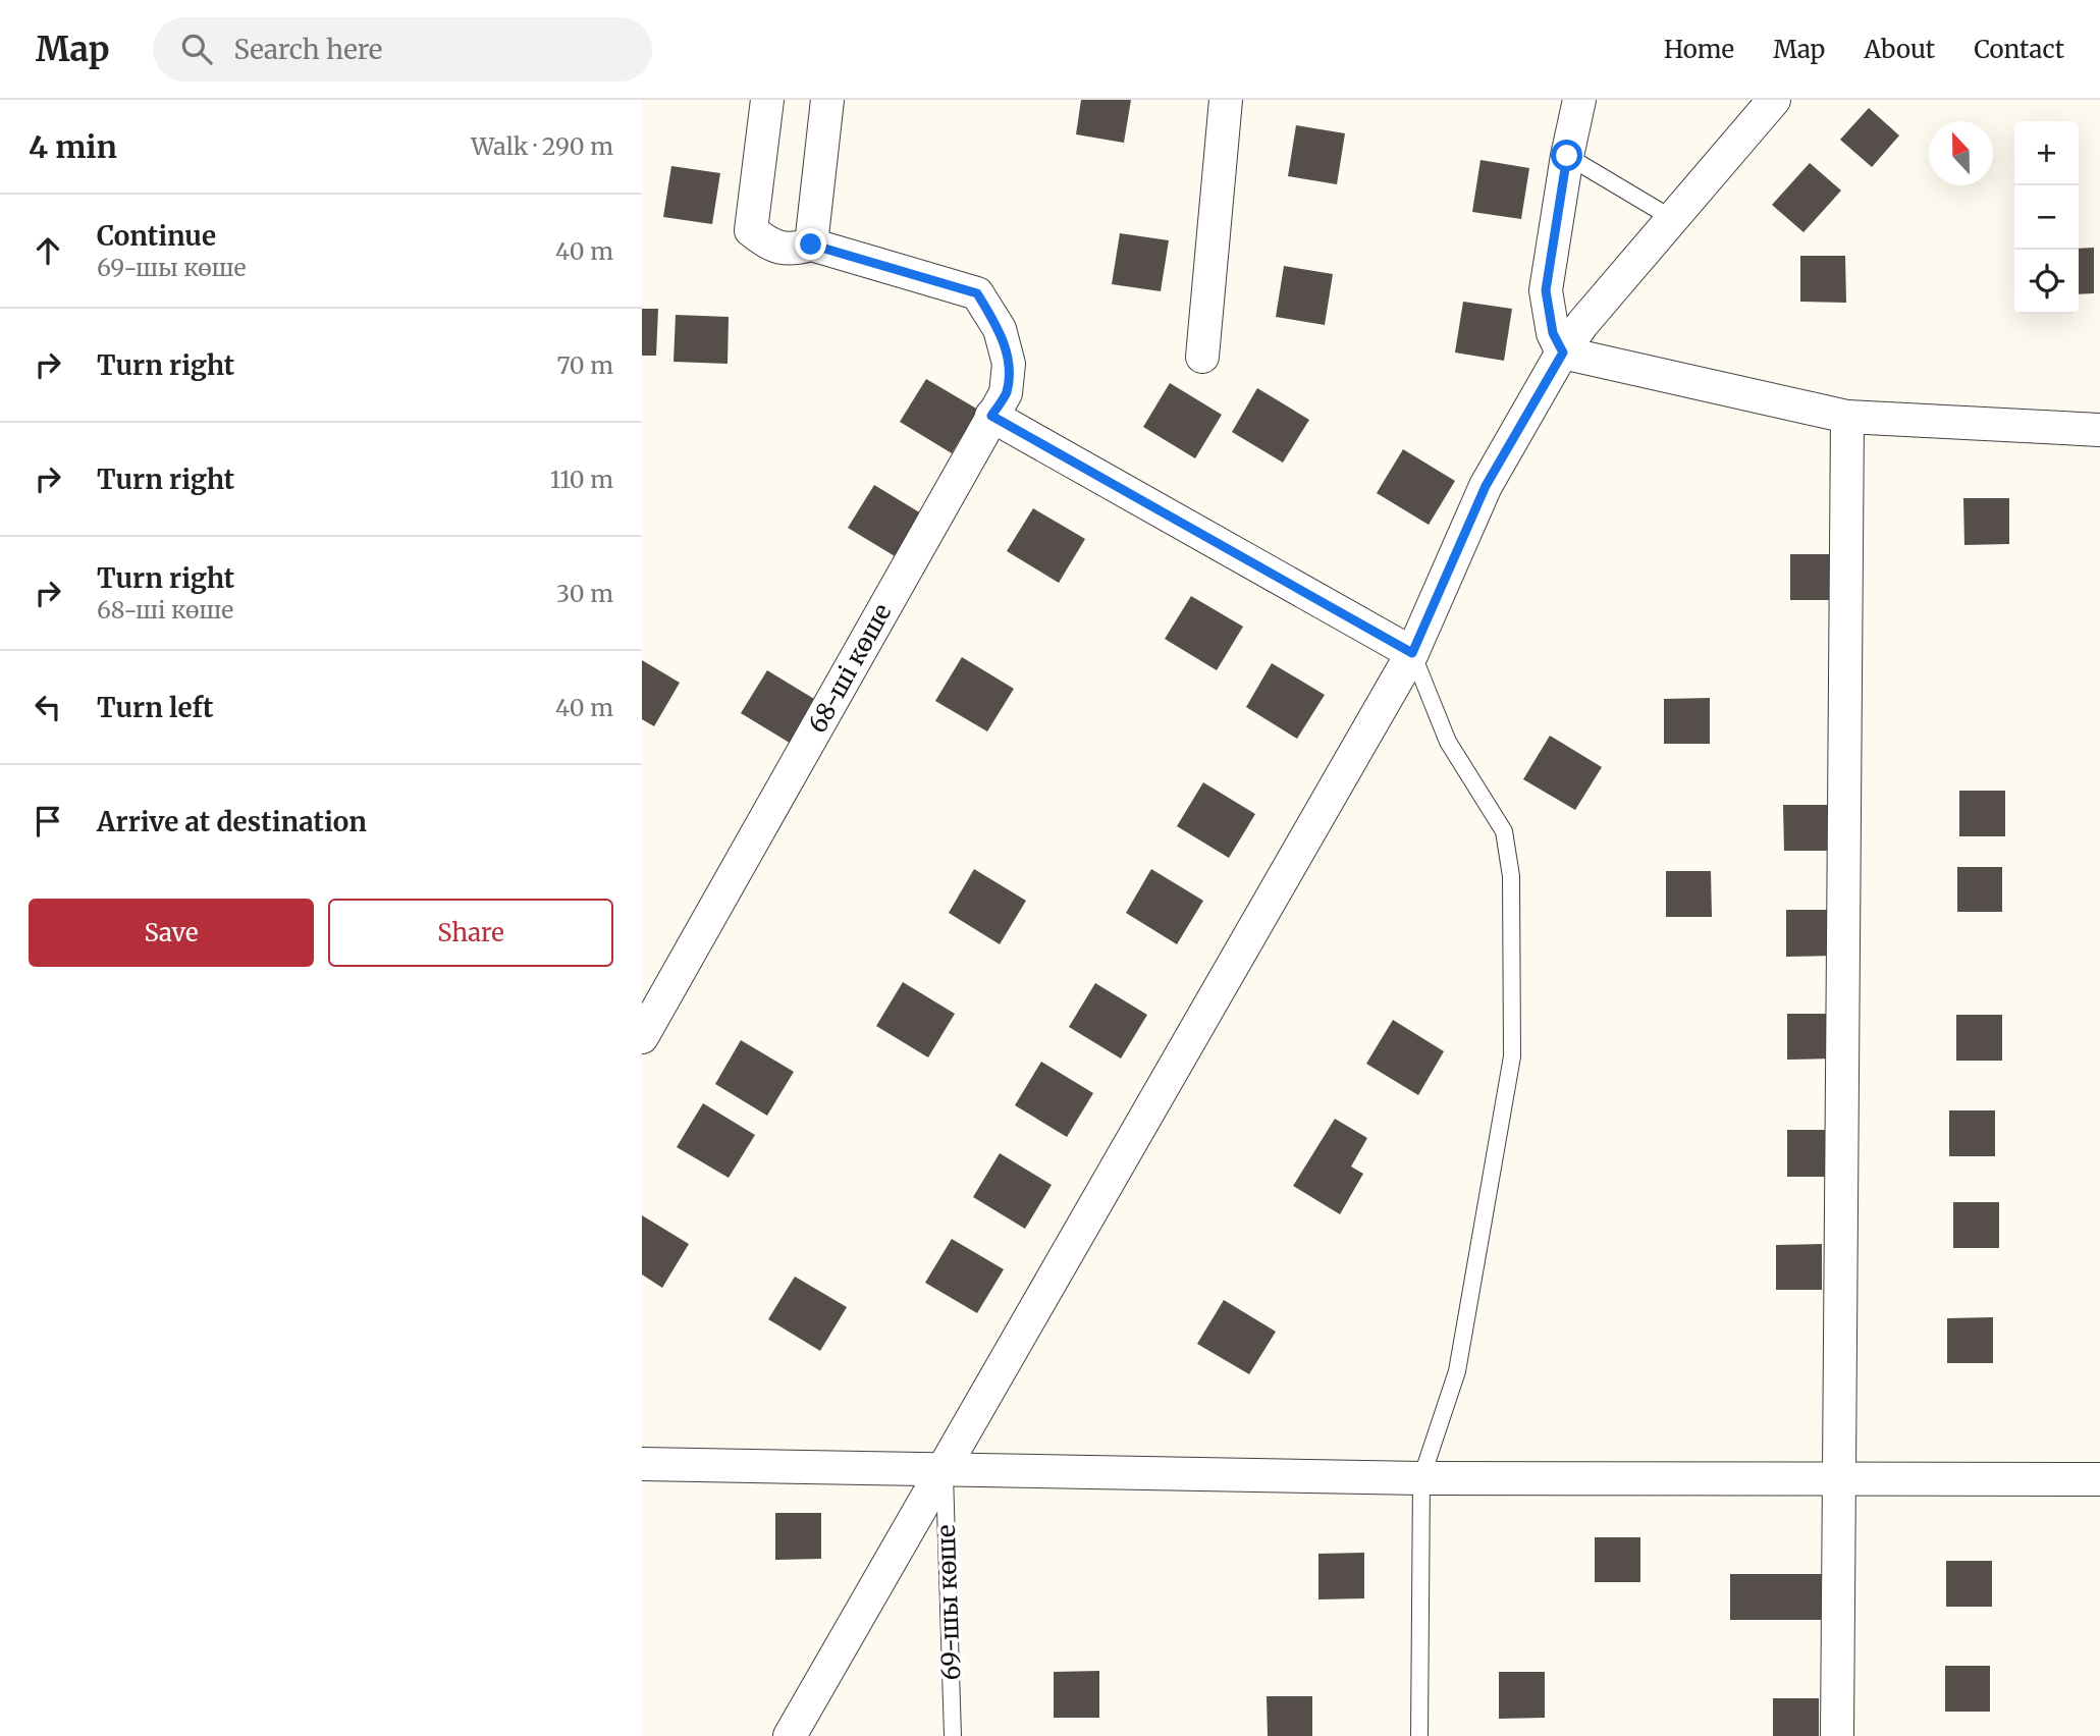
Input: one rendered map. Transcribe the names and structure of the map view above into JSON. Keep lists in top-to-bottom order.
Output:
{
  "streets": {
    "street": ["68-ші көше"],
    "lane": ["69-шы көше"]
  },
  "north": "top",
  "page": {
    "header": "Map",
    "search": "Search here",
    "nav": [
      "Home",
      "Map",
      "About",
      "Contact"
    ],
    "heading": ["4 min", "Walk · 290 m"],
    "map_buttons": ["+", "−"],
    "list": [
      ["Continue", "69-шы көше", "40 m"],
      ["Turn right", "70 m"],
      ["Turn right", "110 m"],
      ["Turn right", "68-ші көше", "30 m"],
      ["Turn left", "40 m"],
      "Arrive at destination"
    ],
    "buttons": ["Save", "Share"]
  }
}
